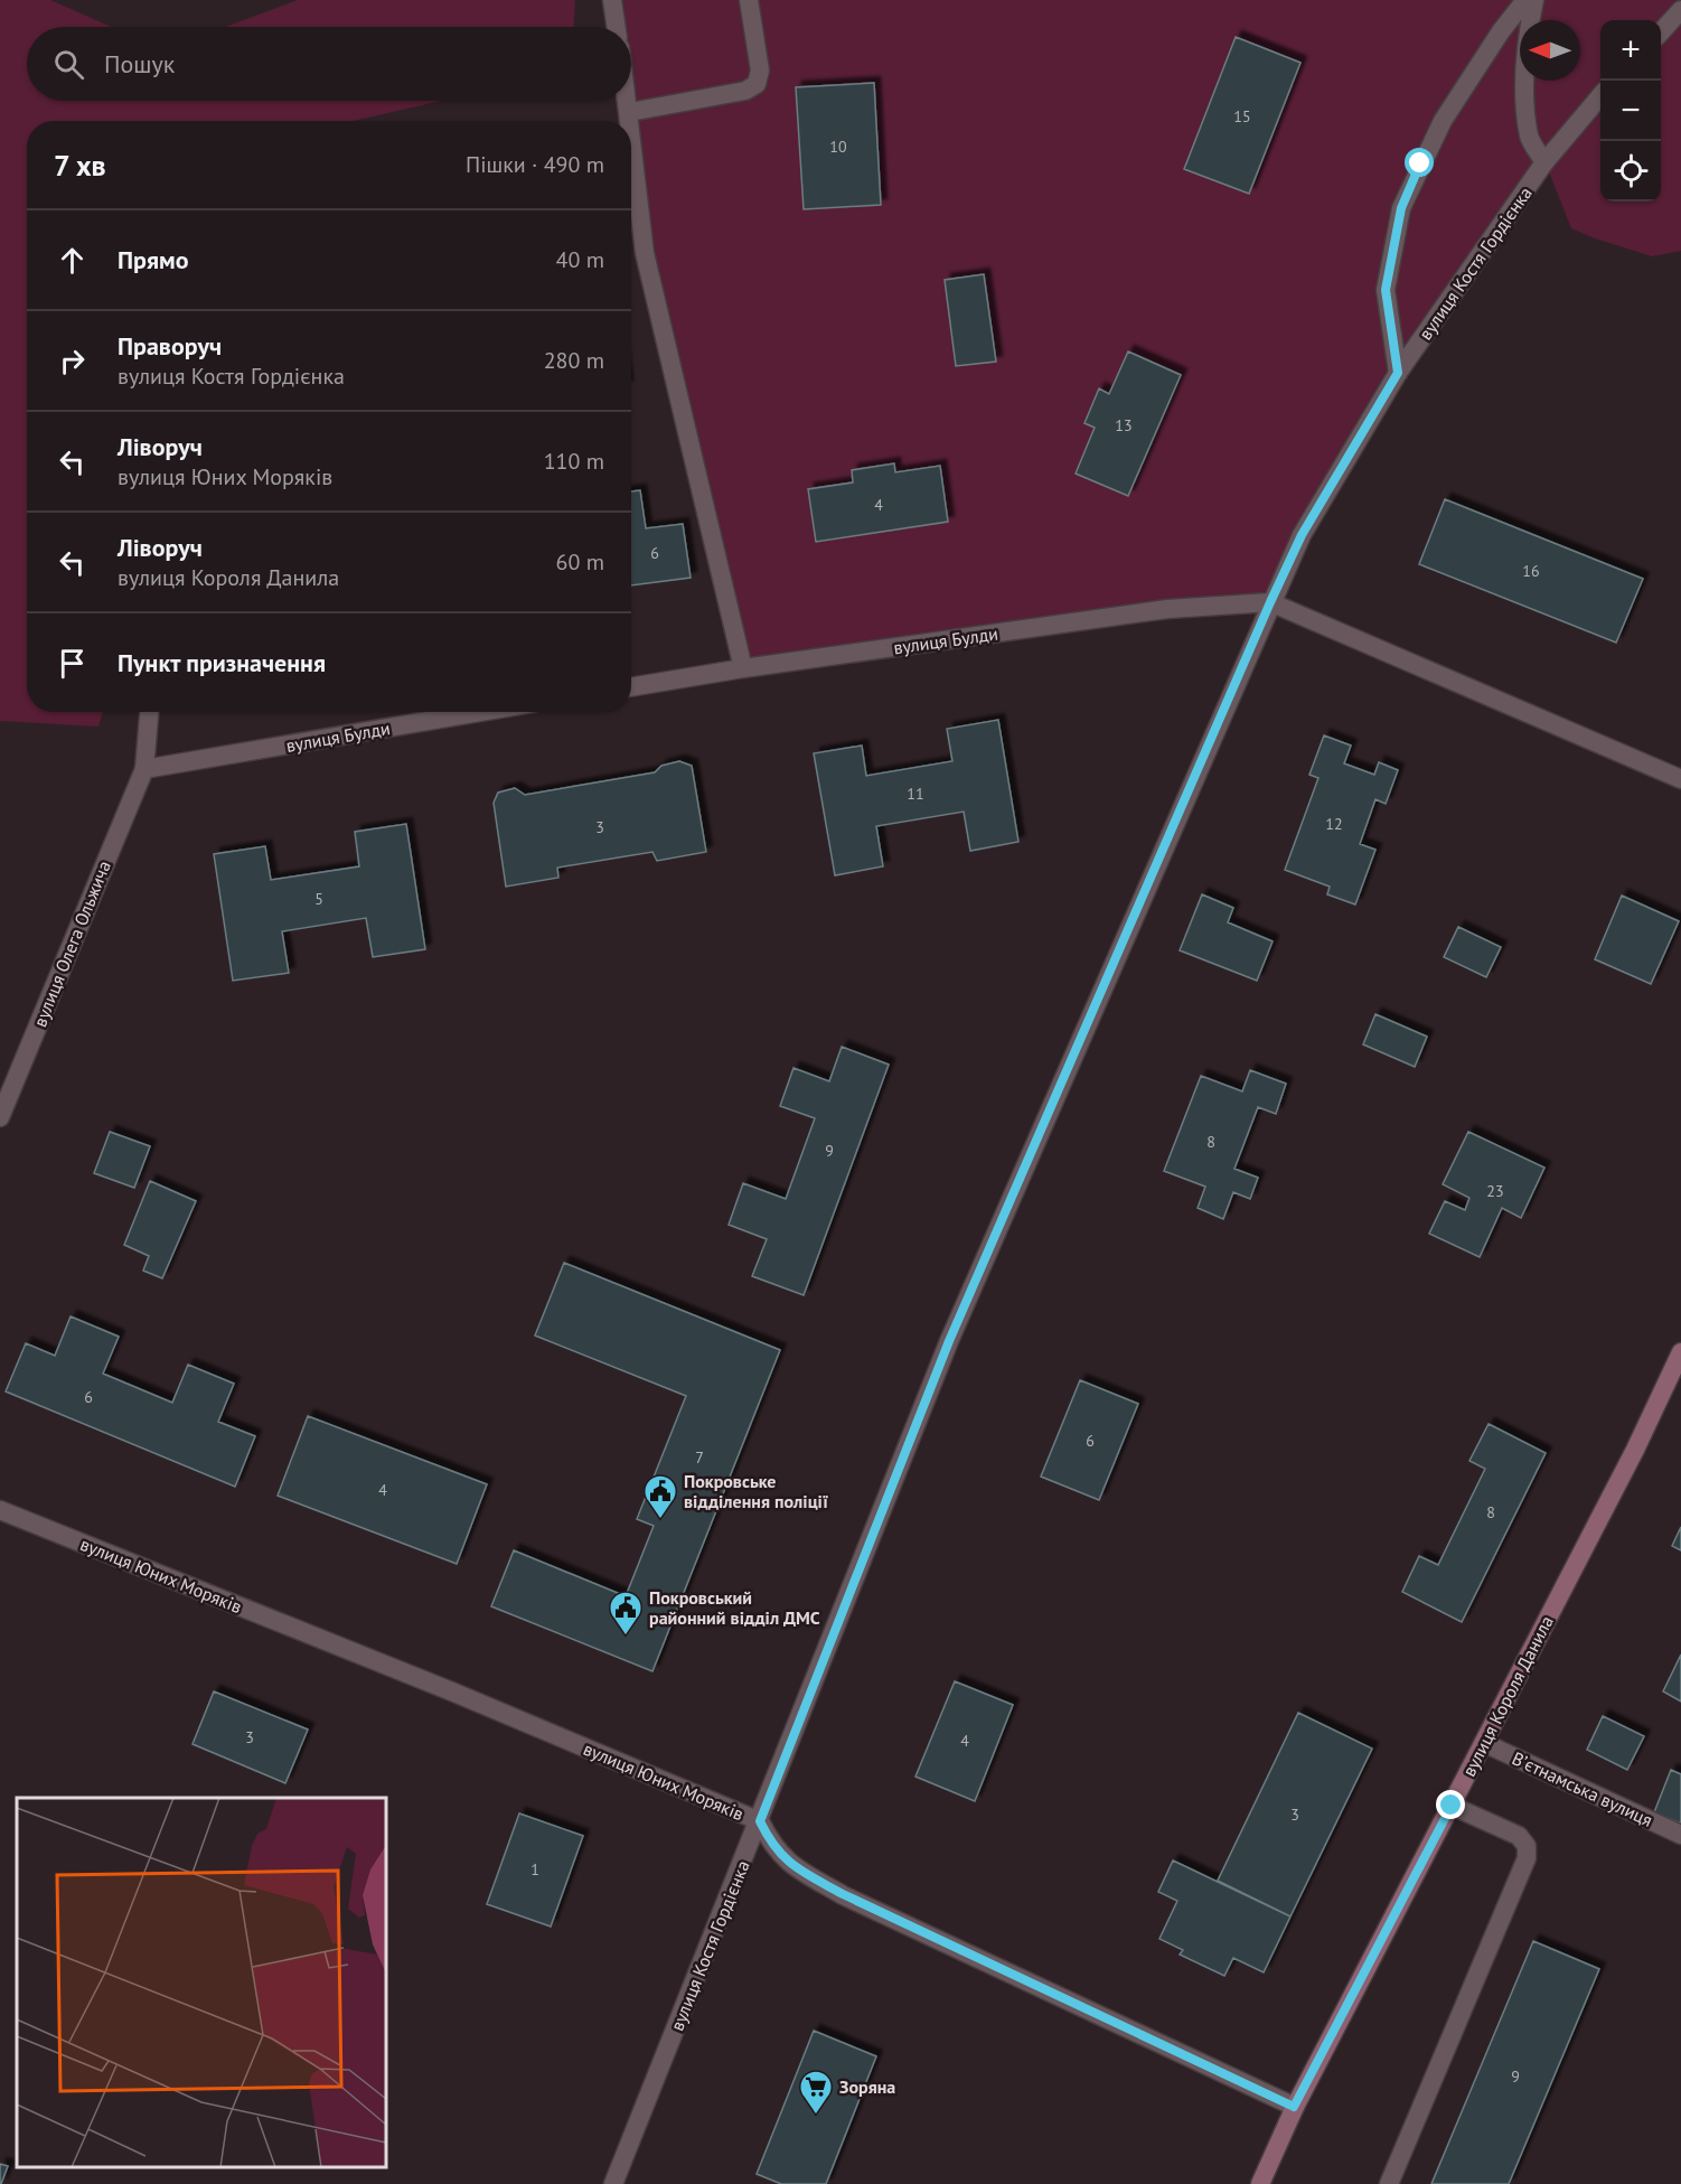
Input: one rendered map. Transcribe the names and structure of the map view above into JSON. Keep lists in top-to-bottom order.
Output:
{
  "streets": {
    "main road": ["вулиця Короля Данила"],
    "street": [
      "вулиця Костя Гордієнка",
      "вулиця Булди",
      "вулиця Олега Ольжича",
      "вулиця Юних Моряків",
      "Вʼєтнамська вулиця"
    ]
  },
  "crossings": [
    ["вулиця Костя Гордієнка", "вулиця Булди"],
    ["вулиця Костя Гордієнка", "вулиця Юних Моряків"],
    ["вулиця Булди", "вулиця Олега Ольжича"],
    ["вулиця Юних Моряків", "вулиця Короля Данила"],
    ["вулиця Короля Данила", "Вʼєтнамська вулиця"]
  ],
  "places": {
    "public building": ["Покровське відділення поліції", "Покровський районний відділ ДМС"],
    "supermarket": ["Зоряна"]
  },
  "house_numbers": [
    "15",
    "10",
    "13",
    "4",
    "6",
    "16",
    "11",
    "12",
    "3",
    "5",
    "8",
    "9",
    "23",
    "6",
    "6",
    "7",
    "4",
    "8",
    "3",
    "4",
    "3",
    "1",
    "9"
  ],
  "north": "left",
  "page": {
    "map_buttons": ["+", "−"],
    "search": "Пошук",
    "heading": ["7 хв", "Пішки · 490 m"],
    "list": [
      ["Прямо", "40 m"],
      ["Праворуч", "вулиця Костя Гордієнка", "280 m"],
      ["Ліворуч", "вулиця Юних Моряків", "110 m"],
      ["Ліворуч", "вулиця Короля Данила", "60 m"],
      "Пункт призначення"
    ]
  }
}
